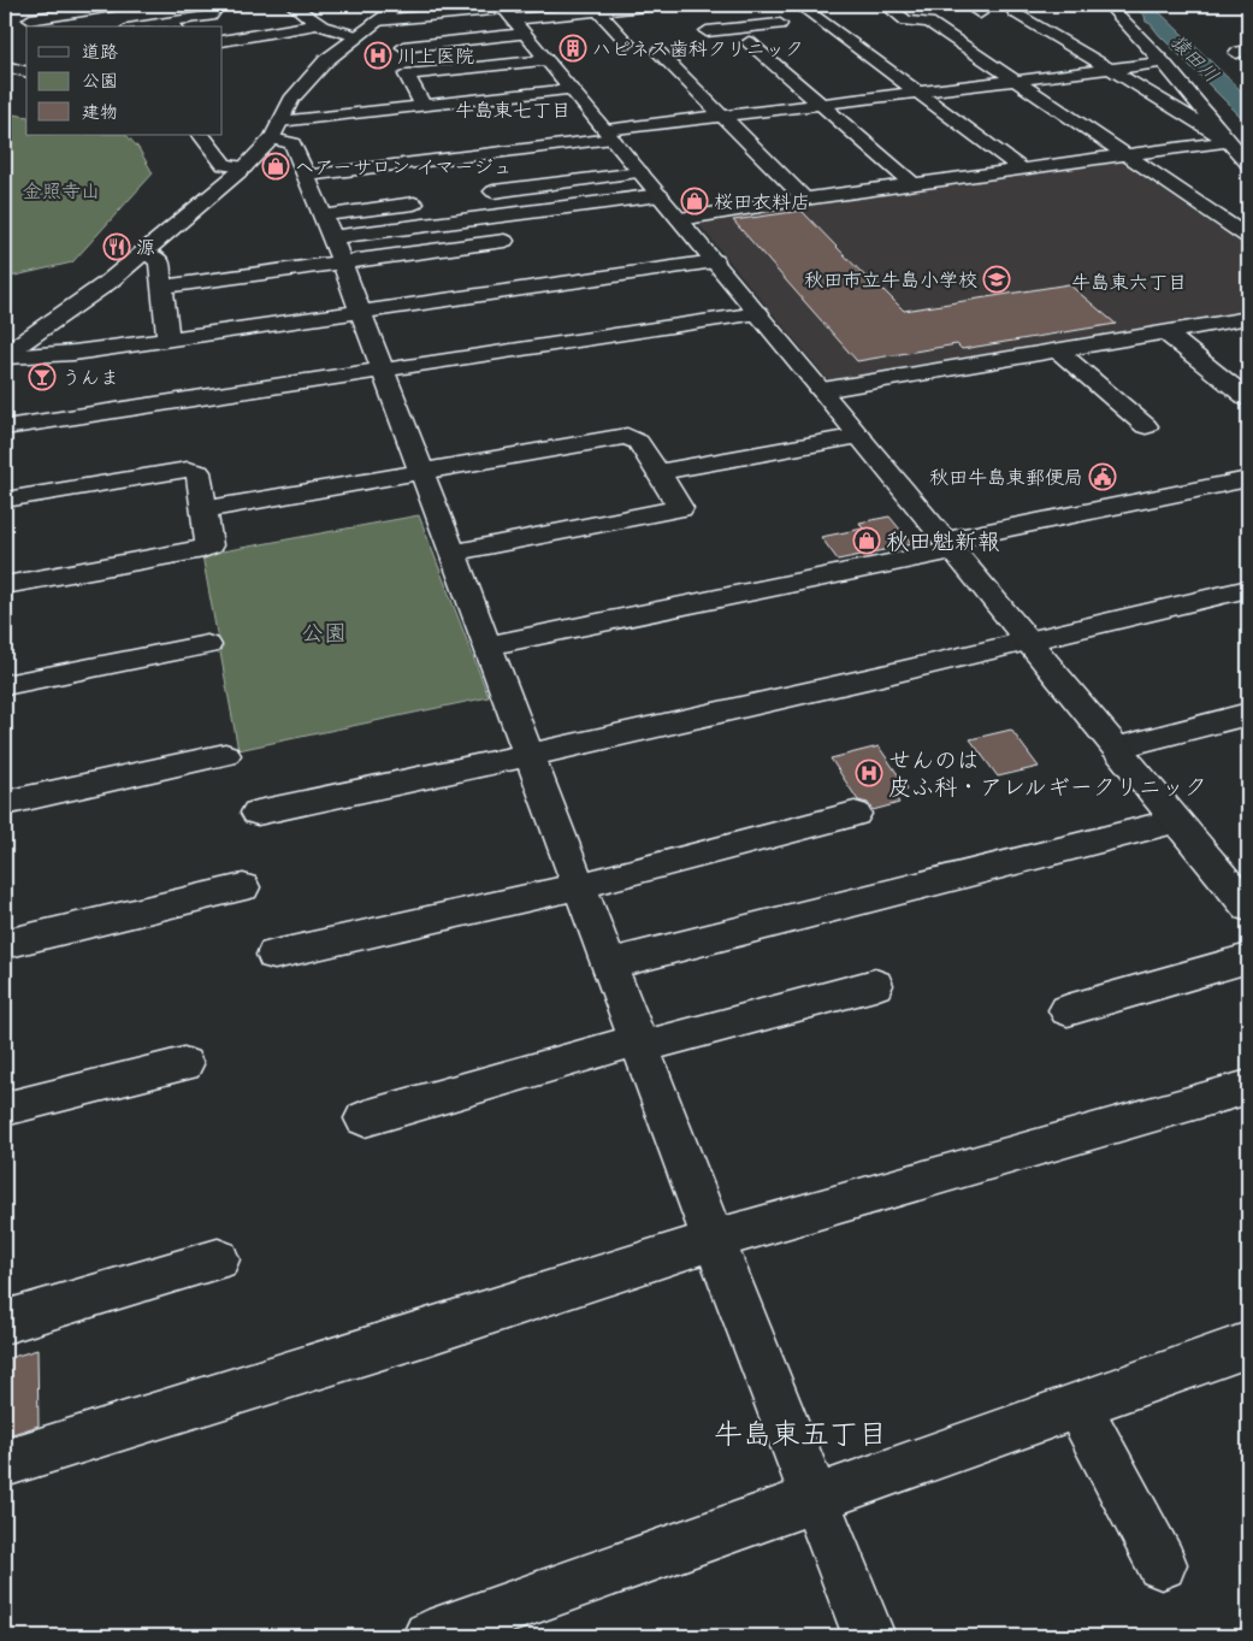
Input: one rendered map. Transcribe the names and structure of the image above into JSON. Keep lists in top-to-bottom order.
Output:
{
  "districts": ["牛島東七丁目", "牛島東六丁目", "牛島東五丁目"],
  "water": ["猿田川"],
  "parks": ["金照寺山", "公園"],
  "places": {
    "building": ["ハピネス歯科クリニック"],
    "hospital": ["川上医院", "せんのは 皮ふ科・アレルギークリニック"],
    "shop": ["ヘアーサロン イマージュ", "桜田衣料店", "秋田魁新報"],
    "restaurant": ["源"],
    "school or university": ["秋田市立牛島小学校"],
    "bar": ["うんま"],
    "public building": ["秋田牛島東郵便局"]
  },
  "legend": ["道路", "公園", "建物"]
}
